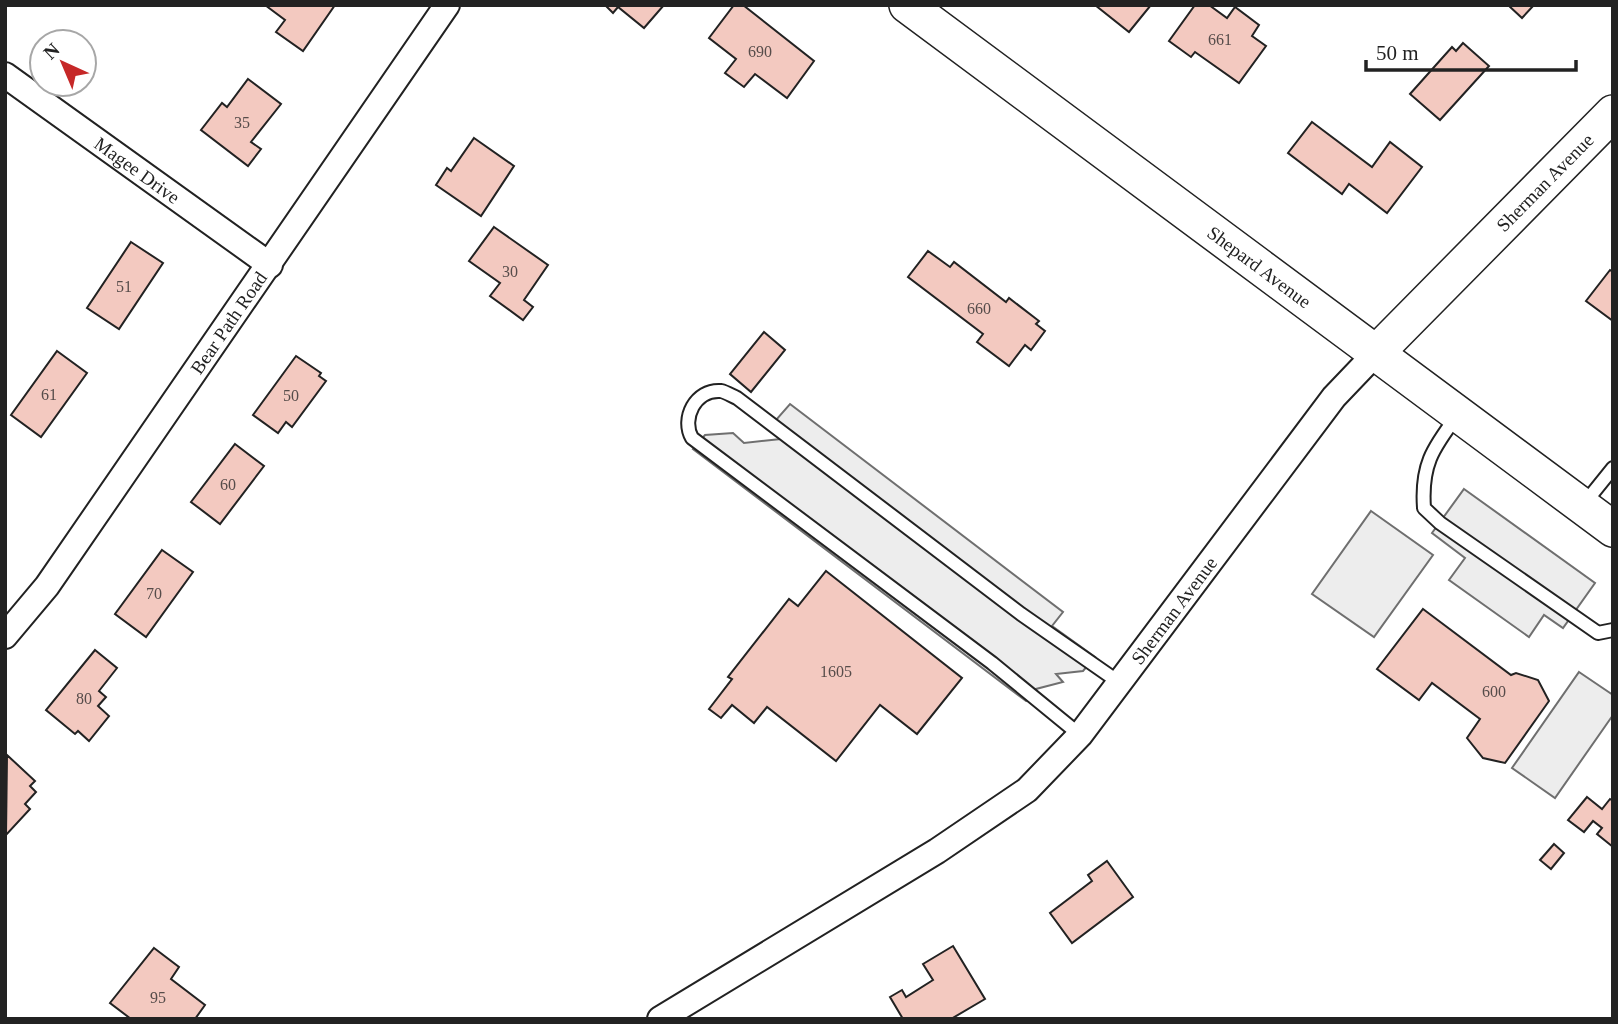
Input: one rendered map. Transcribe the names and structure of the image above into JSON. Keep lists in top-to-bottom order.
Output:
{
  "streets": {
    "main road": ["Sherman Avenue", "Shepard Avenue"],
    "street": ["Magee Drive", "Bear Path Road"]
  },
  "crossings": [
    ["Magee Drive", "Bear Path Road"],
    ["Sherman Avenue", "Shepard Avenue"]
  ],
  "house_numbers": [
    "661",
    "690",
    "35",
    "30",
    "51",
    "660",
    "61",
    "50",
    "60",
    "70",
    "1605",
    "600",
    "80",
    "95"
  ],
  "scale_bar": "50 m",
  "north": "top left"
}
